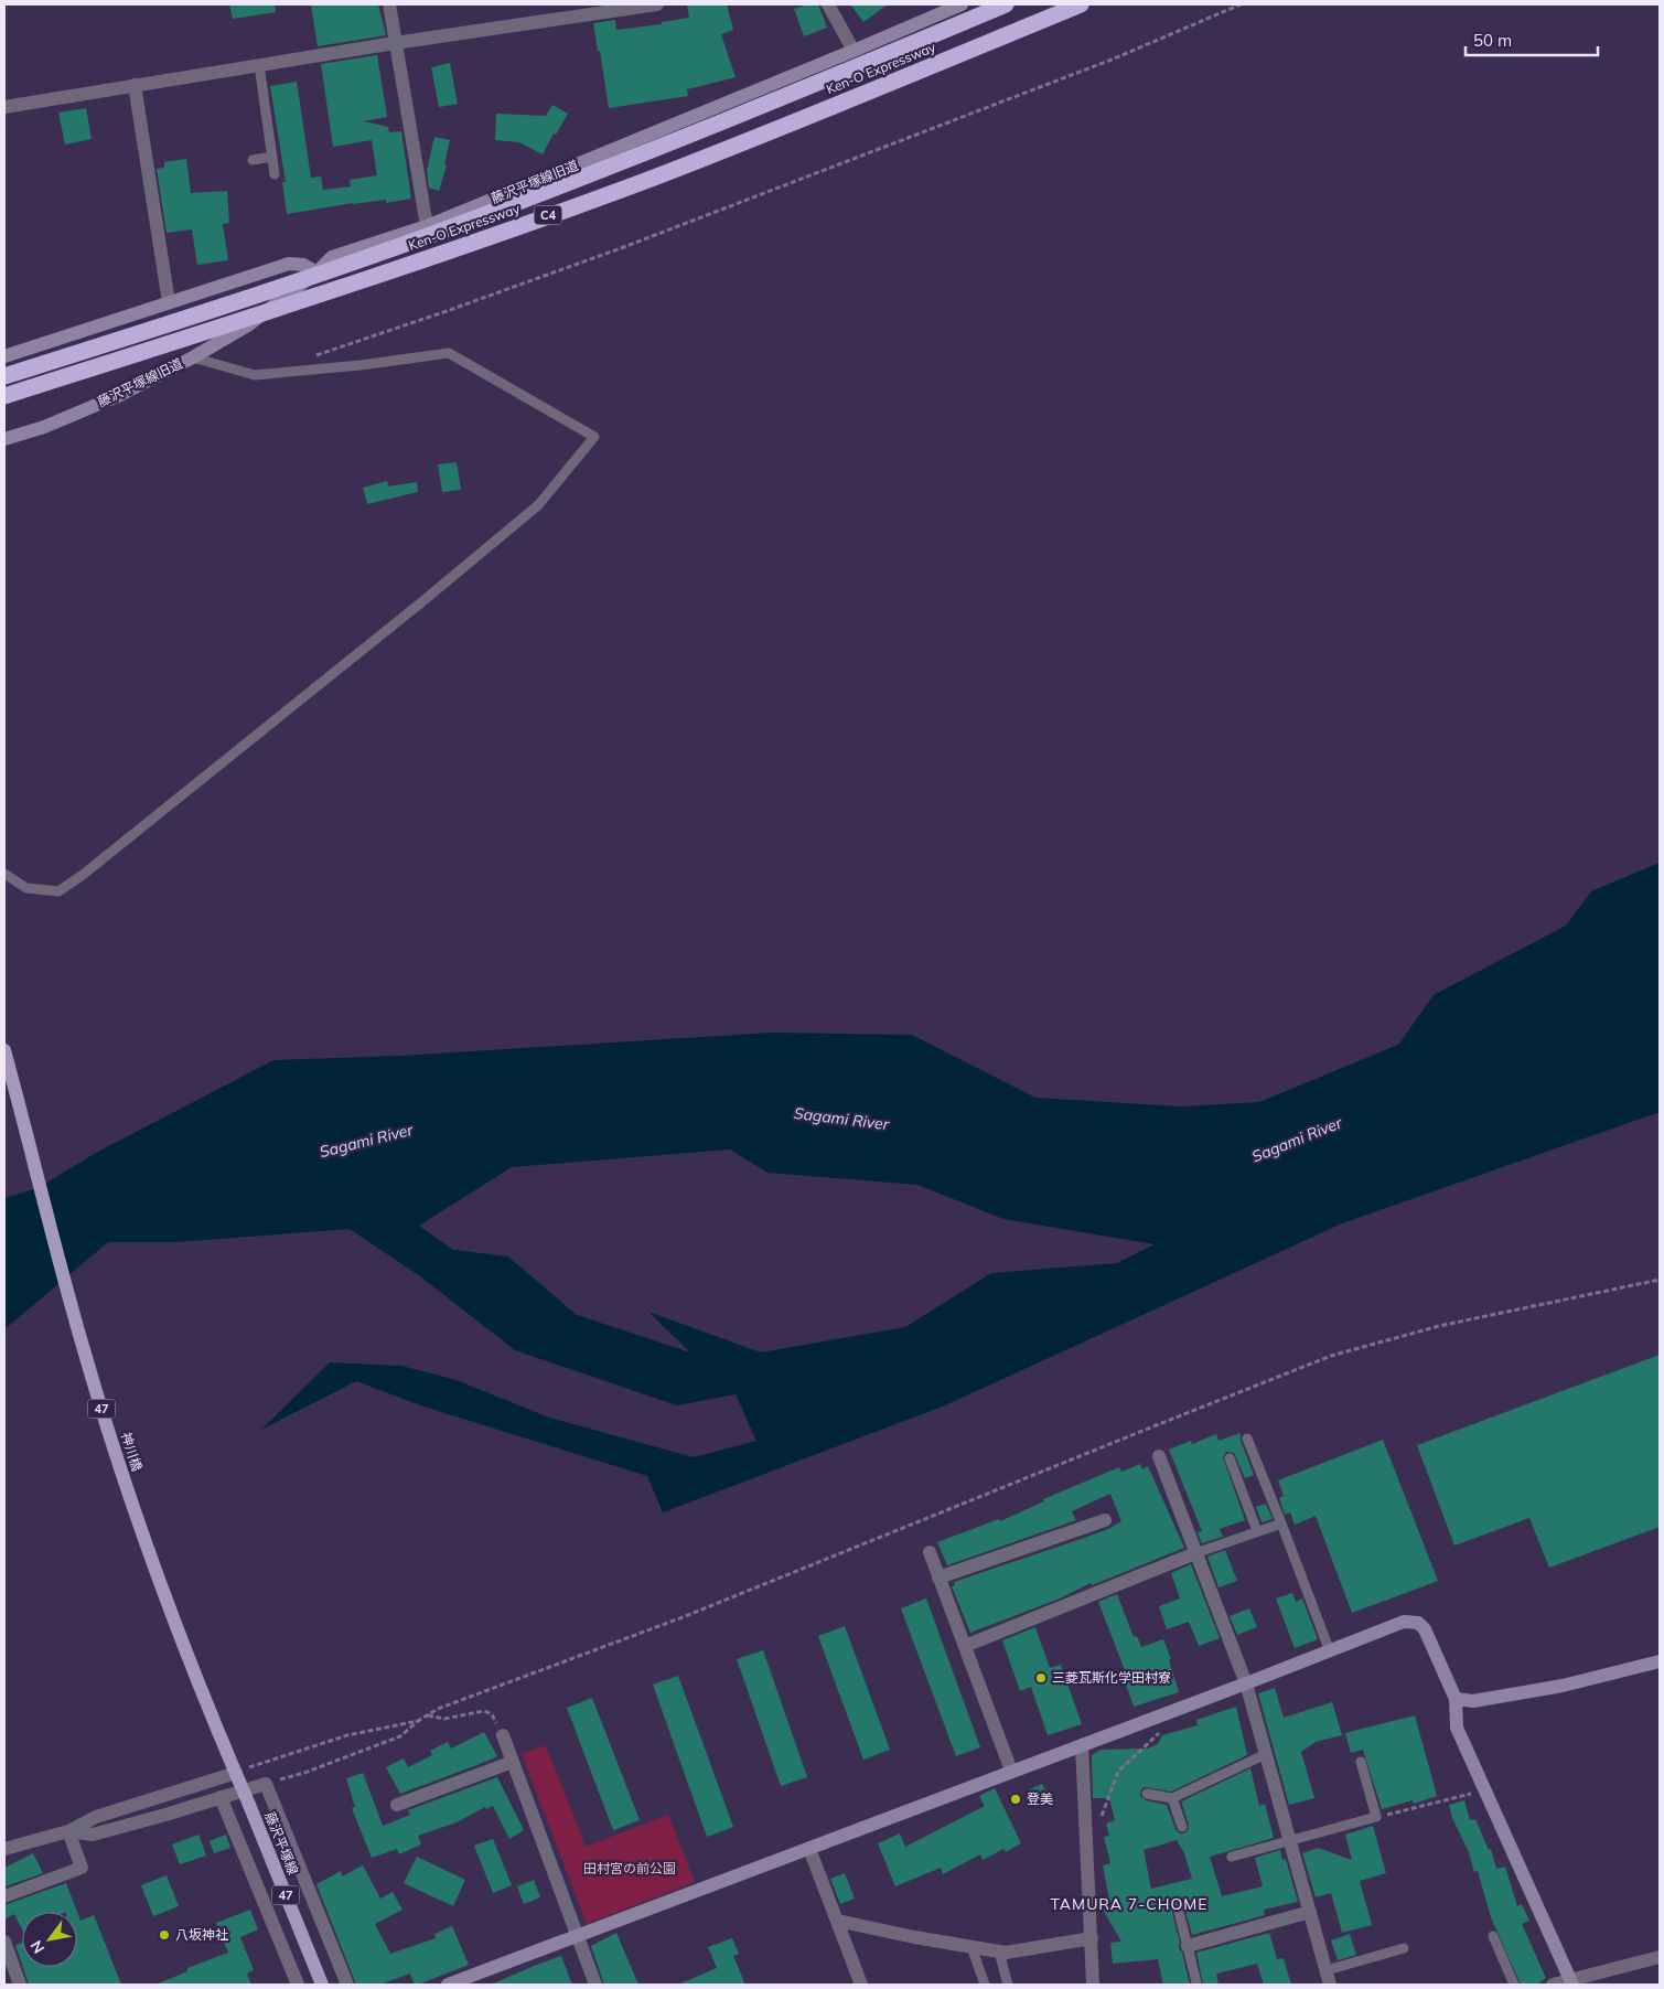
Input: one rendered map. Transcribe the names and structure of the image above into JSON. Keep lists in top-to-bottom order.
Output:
{
  "streets": {
    "highway": ["Ken-O Expressway", "C4"],
    "main road": ["47", "神川橋", "藤沢平塚線"],
    "street": ["藤沢平塚線旧道"]
  },
  "crossings": [
    ["神川橋", "藤沢平塚線"]
  ],
  "districts": ["TAMURA 7-CHOME"],
  "water": ["Sagami River"],
  "parks": ["田村宮の前公園"],
  "places": ["三菱瓦斯化学田村寮", "登美", "八坂神社"],
  "scale_bar": "50 m",
  "north": "bottom left"
}
